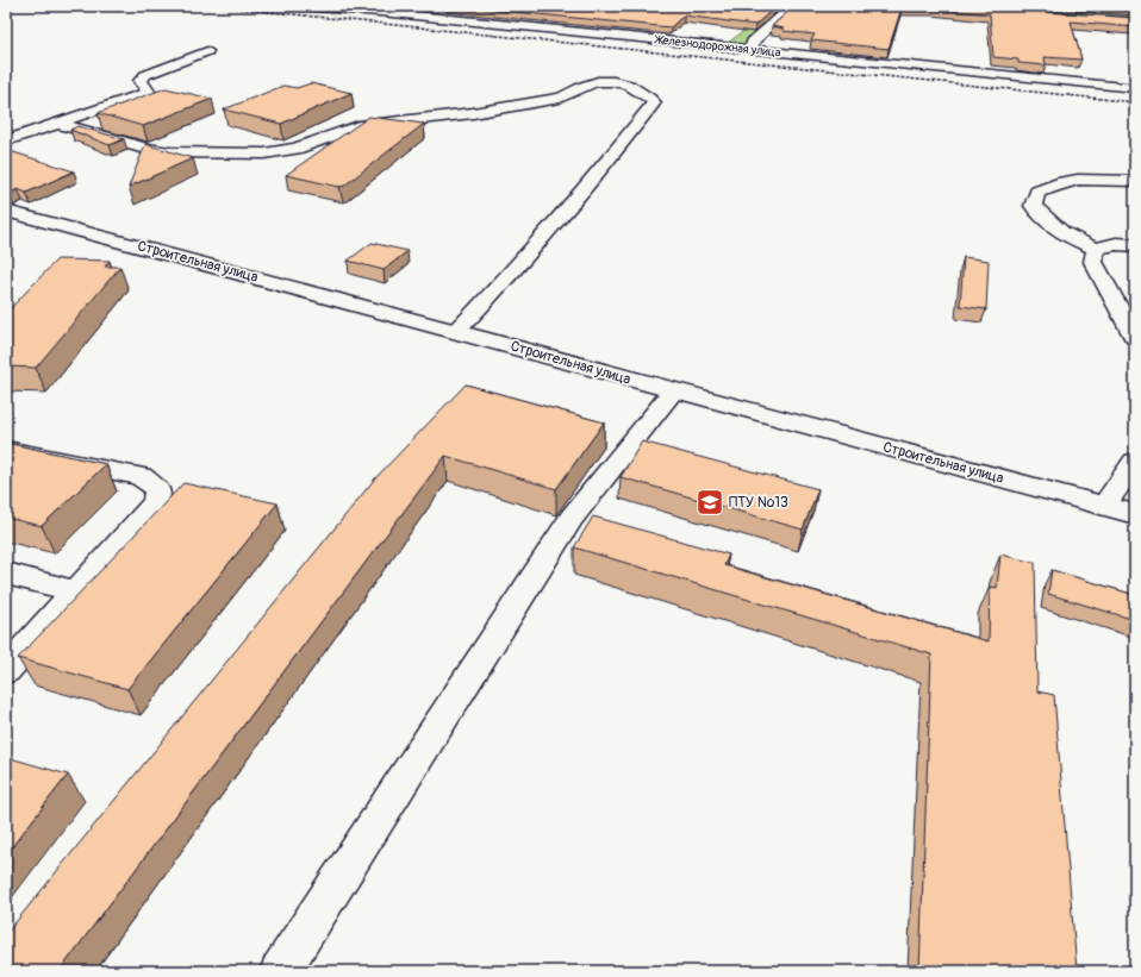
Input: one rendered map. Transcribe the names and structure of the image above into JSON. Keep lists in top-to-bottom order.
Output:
{
  "streets": {
    "street": ["Железнодорожная улица", "Строительная улица"]
  },
  "places": {
    "school or university": ["ПТУ №13"]
  }
}
